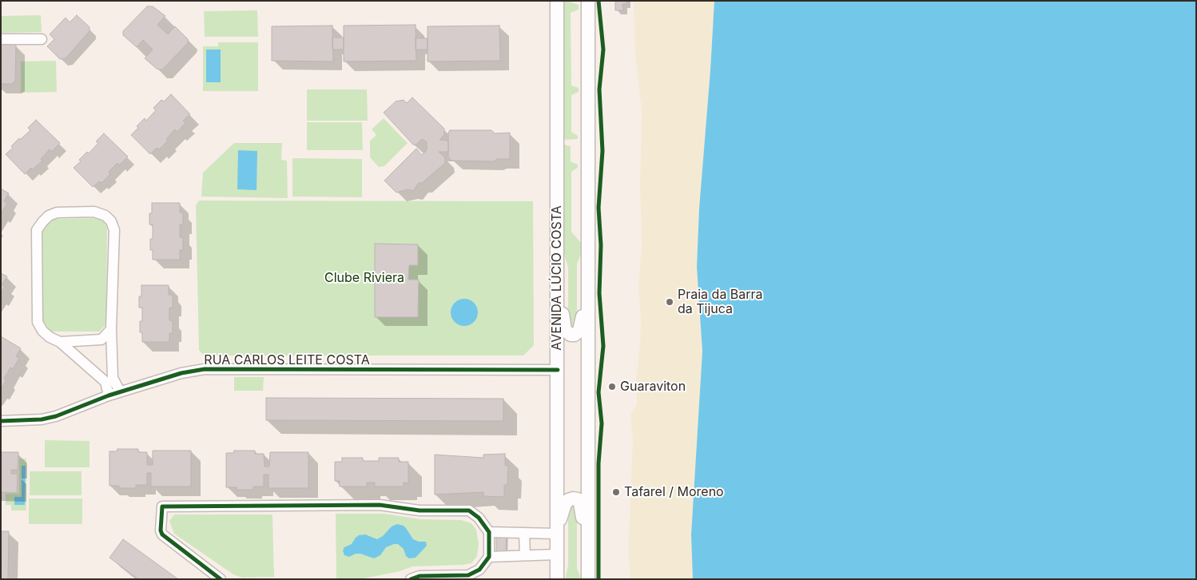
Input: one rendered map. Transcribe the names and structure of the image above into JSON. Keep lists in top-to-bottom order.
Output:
{
  "streets": {
    "main road": ["AVENIDA LÚCIO COSTA"],
    "street": ["RUA CARLOS LEITE COSTA"]
  },
  "crossings": [
    ["AVENIDA LÚCIO COSTA", "RUA CARLOS LEITE COSTA"]
  ],
  "parks": ["Clube Riviera"],
  "places": ["Praia da Barra da Tijuca", "Guaraviton", "Tafarel / Moreno"]
}
